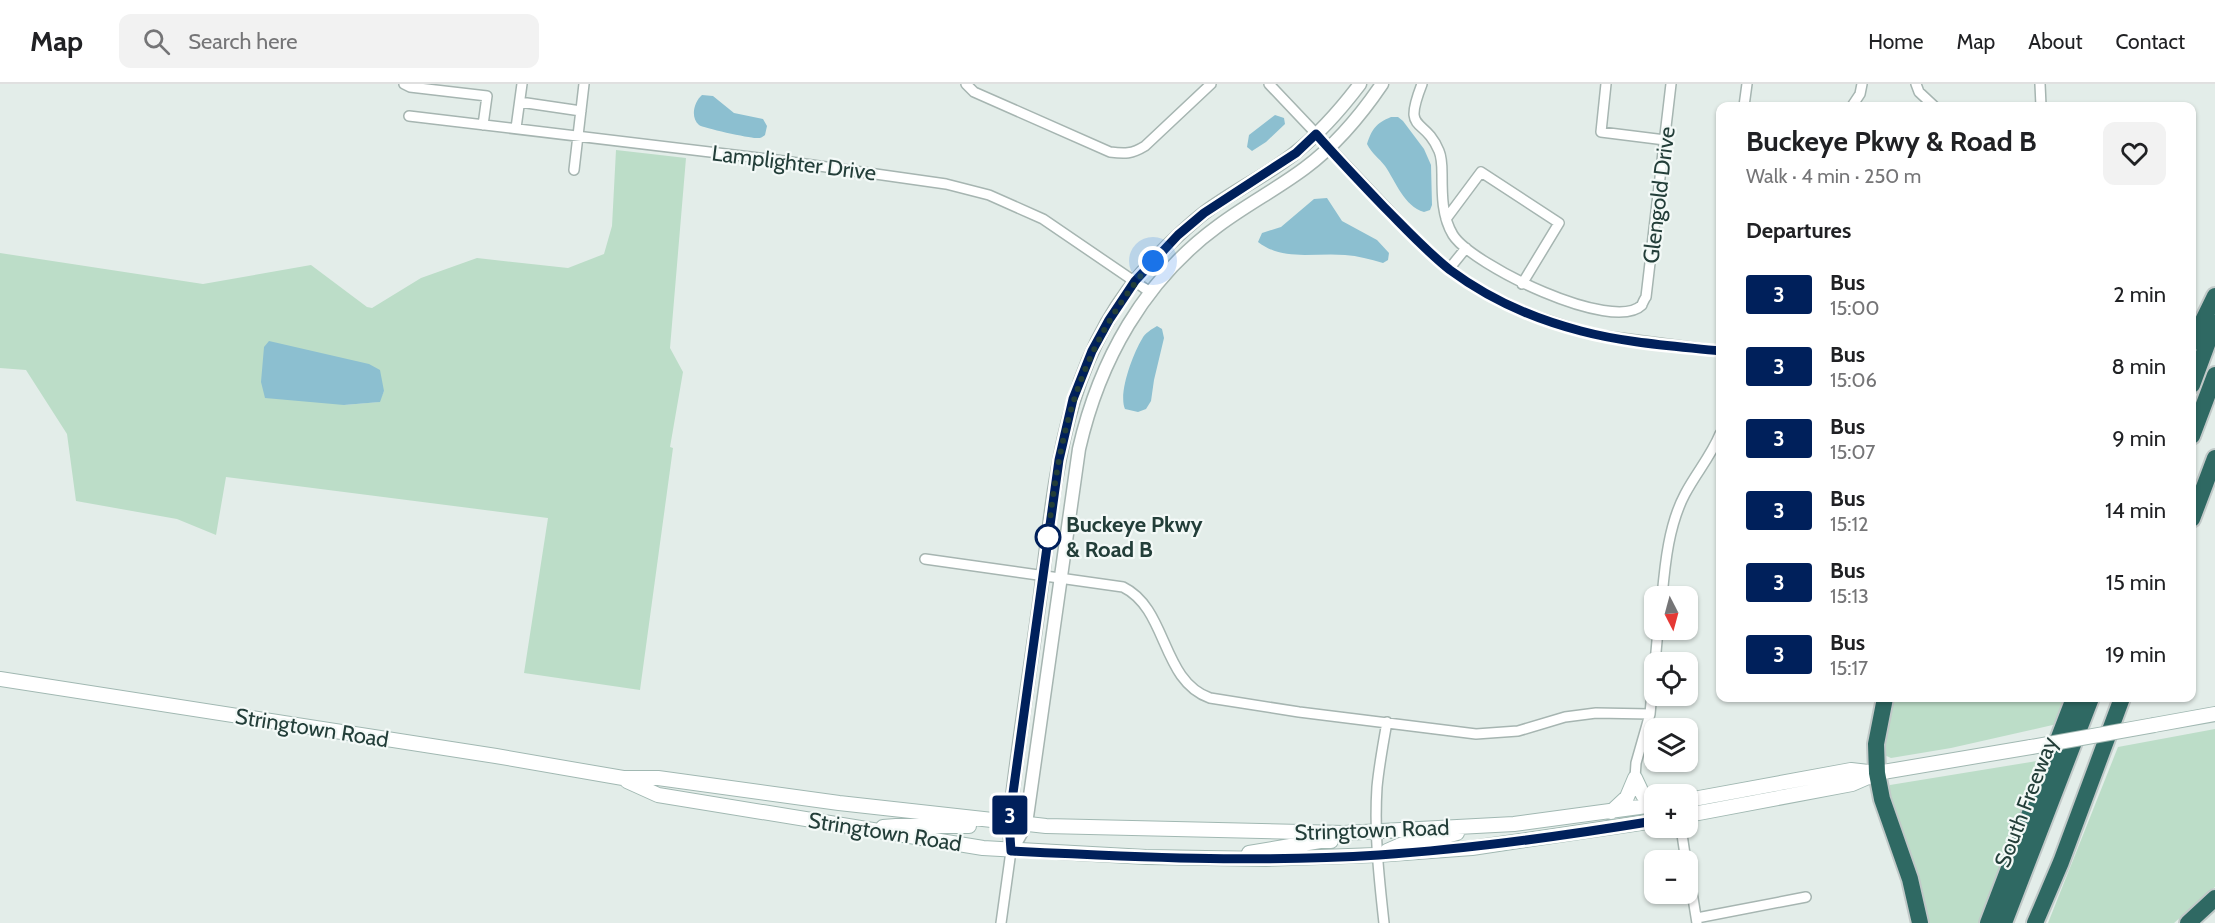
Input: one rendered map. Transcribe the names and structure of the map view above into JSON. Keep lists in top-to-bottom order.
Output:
{
  "streets": {
    "highway": ["South Freeway"],
    "main road": ["Stringtown Road"],
    "street": ["Lamplighter Drive", "Glengold Drive"]
  },
  "places": ["Buckeye Pkwy & Road B"],
  "lines": ["bus line 3"],
  "north": "bottom",
  "page": {
    "header": "Map",
    "search": "Search here",
    "nav": [
      "Home",
      "Map",
      "About",
      "Contact"
    ],
    "on_map": "3",
    "heading": [
      ["Buckeye Pkwy & Road B", "Walk · 4 min · 250 m"],
      "Departures"
    ],
    "list": [
      {
        "mark": "3",
        "name": "Bus",
        "note": "15:00",
        "value": "2 min"
      },
      {
        "mark": "3",
        "name": "Bus",
        "note": "15:06",
        "value": "8 min"
      },
      {
        "mark": "3",
        "name": "Bus",
        "note": "15:07",
        "value": "9 min"
      },
      {
        "mark": "3",
        "name": "Bus",
        "note": "15:12",
        "value": "14 min"
      },
      {
        "mark": "3",
        "name": "Bus",
        "note": "15:13",
        "value": "15 min"
      },
      {
        "mark": "3",
        "name": "Bus",
        "note": "15:17",
        "value": "19 min"
      }
    ],
    "map_buttons": ["+", "−"]
  }
}
